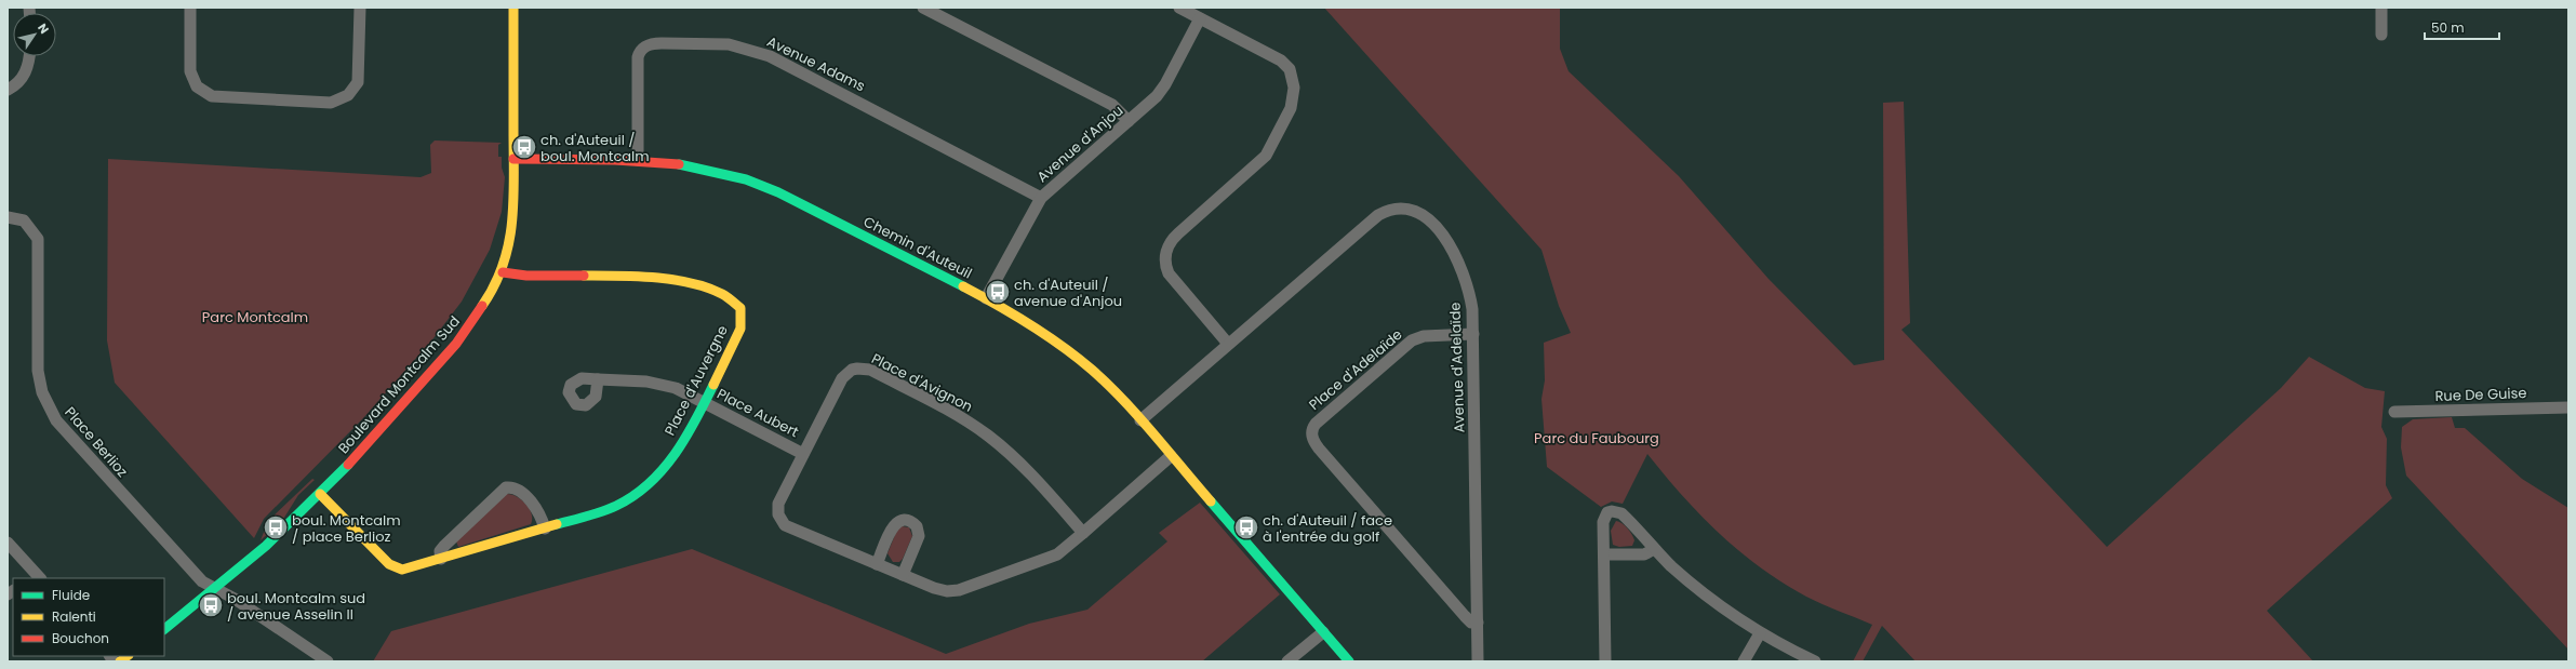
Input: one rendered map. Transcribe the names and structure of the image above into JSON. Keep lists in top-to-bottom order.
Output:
{
  "streets": {
    "street": [
      "Avenue Adams",
      "Avenue d'Anjou",
      "Chemin d'Auteuil",
      "Avenue d'Adelaïde",
      "Place d'Adelaïde",
      "Place d'Auvergne",
      "Place d'Avignon",
      "Boulevard Montcalm Sud",
      "Rue De Guise",
      "Place Aubert",
      "Place Berlioz"
    ]
  },
  "crossings": [
    ["Avenue Adams", "Avenue d'Anjou"],
    ["Avenue Adams", "Chemin d'Auteuil"],
    ["Avenue d'Anjou", "Chemin d'Auteuil"],
    ["Chemin d'Auteuil", "Avenue d'Adelaïde"],
    ["Chemin d'Auteuil", "Place d'Avignon"],
    ["Chemin d'Auteuil", "Boulevard Montcalm Sud"],
    ["Avenue d'Adelaïde", "Place d'Adelaïde"],
    ["Place d'Auvergne", "Boulevard Montcalm Sud"],
    ["Place d'Auvergne", "Place Aubert"],
    ["Place d'Avignon", "Place Aubert"],
    ["Boulevard Montcalm Sud", "Place Berlioz"]
  ],
  "parks": ["Parc Montcalm", "Parc du Faubourg"],
  "places": {
    "bus stop": [
      "ch. d'Auteuil / boul. Montcalm",
      "ch. d'Auteuil / avenue d'Anjou",
      "boul. Montcalm / place Berlioz",
      "ch. d'Auteuil / face à l'entrée du golf",
      "boul. Montcalm sud / avenue Asselin II"
    ]
  },
  "legend": ["Fluide", "Ralenti", "Bouchon"],
  "scale_bar": "50 m",
  "north": "top right"
}
